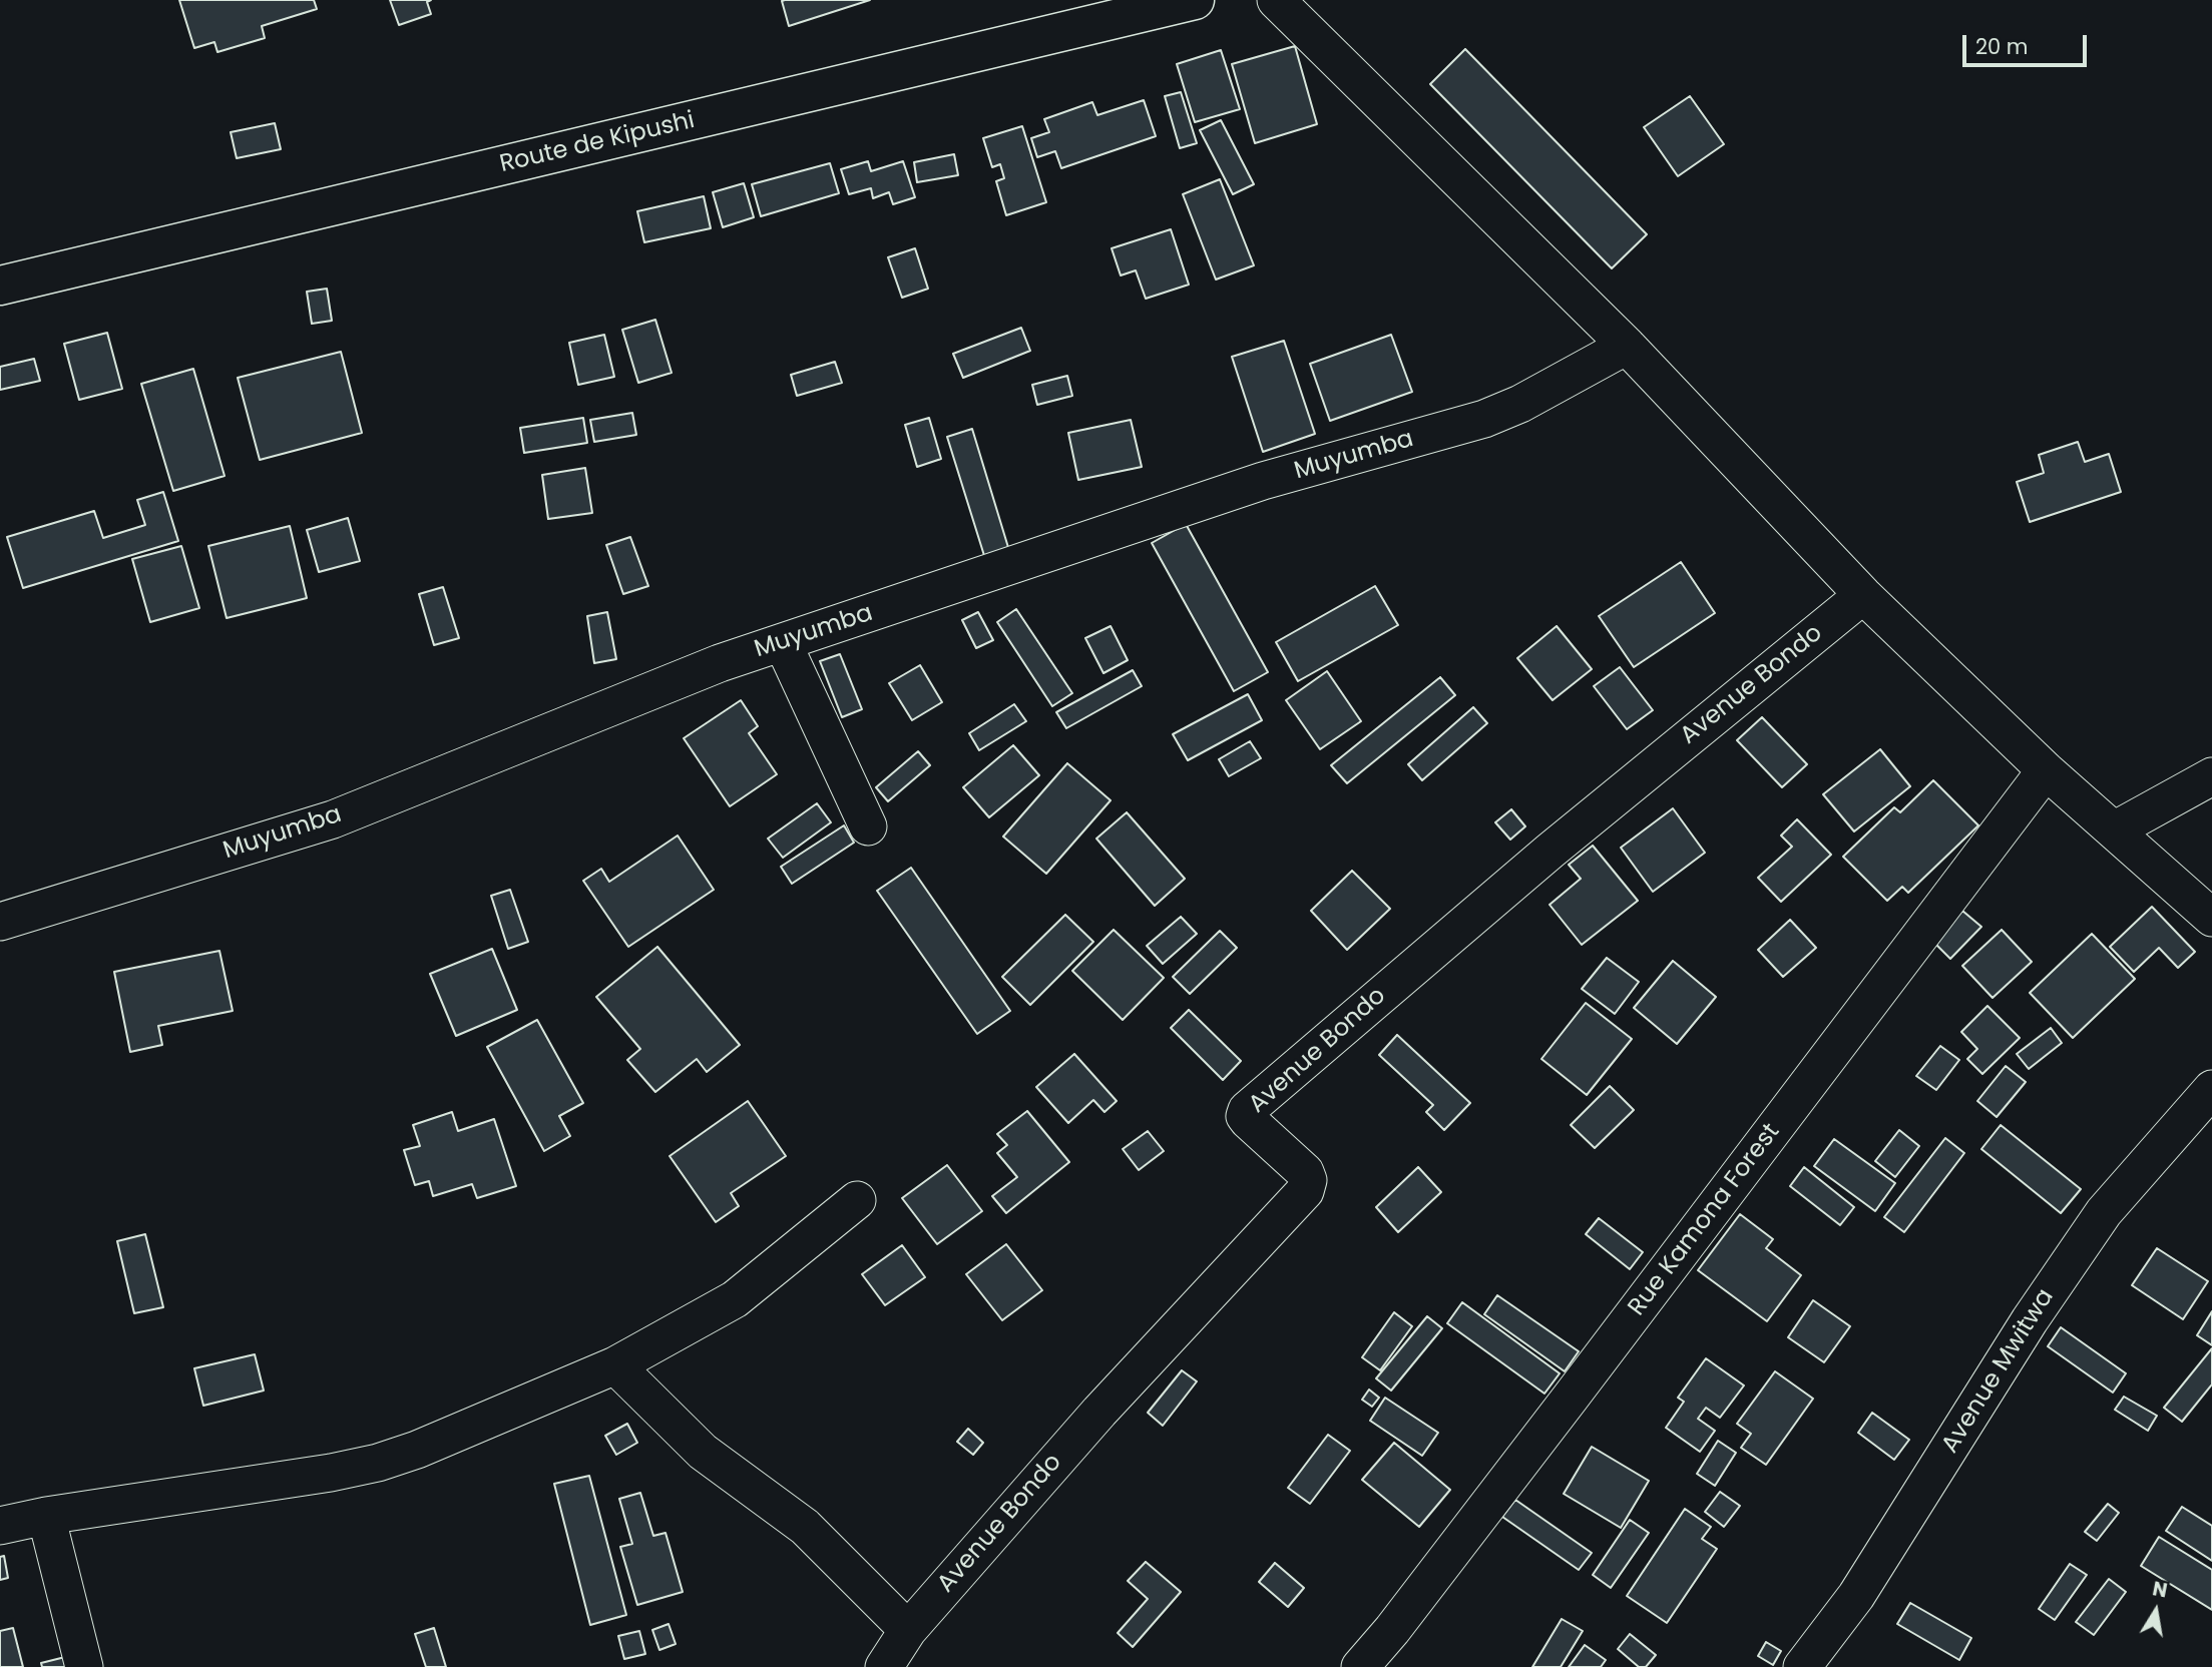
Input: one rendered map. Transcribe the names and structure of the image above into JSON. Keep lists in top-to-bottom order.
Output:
{
  "streets": {
    "main road": ["Route de Kipushi"],
    "street": [
      "Muyumba",
      "Avenue Bondo",
      "Rue Kamona Forest",
      "Avenue Mwitwa"
    ]
  },
  "scale_bar": "20 m",
  "north": "top"
}
